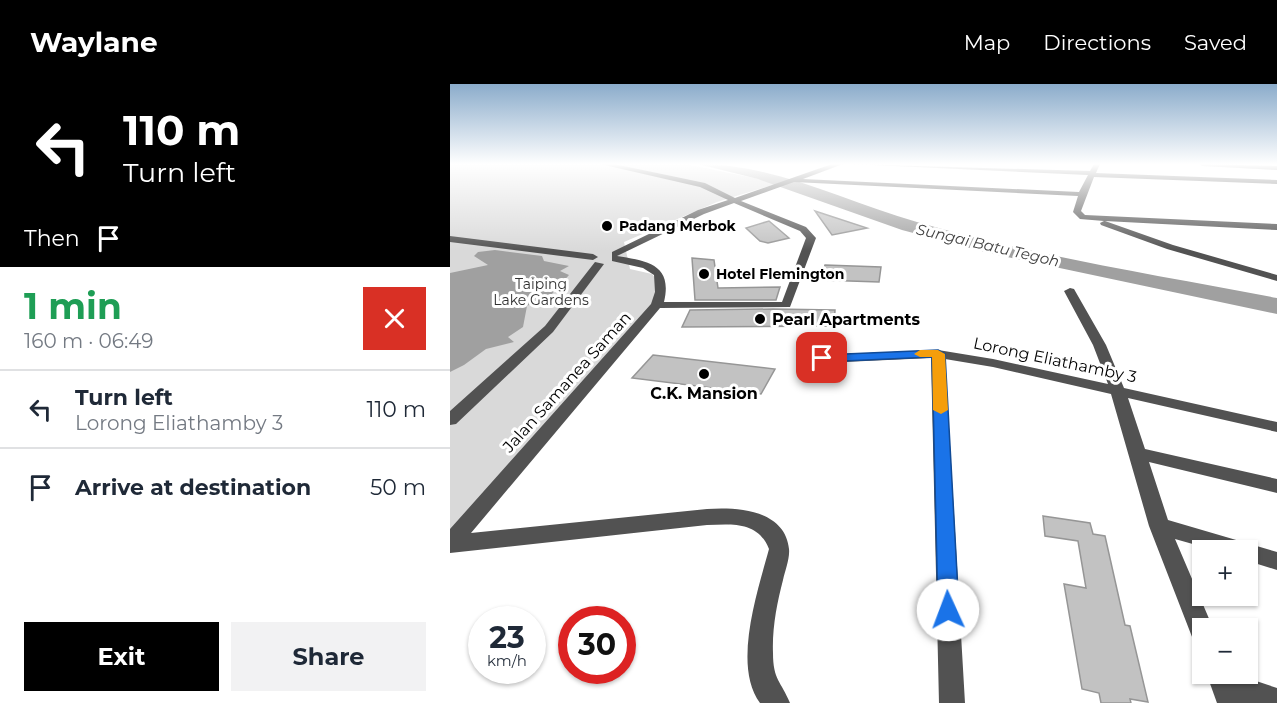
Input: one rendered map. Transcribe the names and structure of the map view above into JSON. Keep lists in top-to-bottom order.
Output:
{
  "streets": {
    "street": ["Lorong Eliathamby 3", "Jalan Samanea Saman"]
  },
  "water": ["Sungai Batu Tegoh"],
  "parks": ["Taiping Lake Gardens"],
  "places": [
    "Padang Merbok",
    "Hotel Flemington",
    "Pearl Apartments",
    "C.K. Mansion"
  ],
  "page": {
    "header": "Waylane",
    "nav": ["Map", "Directions", "Saved"],
    "turn": ["110 m", "Turn left"],
    "then": "Then",
    "heading": ["1 min", "160 m · 06:49"],
    "list": [
      {
        "name": "Turn left",
        "note": "Lorong Eliathamby 3",
        "value": "110 m"
      },
      {
        "name": "Arrive at destination",
        "value": "50 m"
      }
    ],
    "map_buttons": ["+", "−"],
    "speed": "23 km/h",
    "limit": "30",
    "buttons": ["Exit", "Share"]
  }
}
